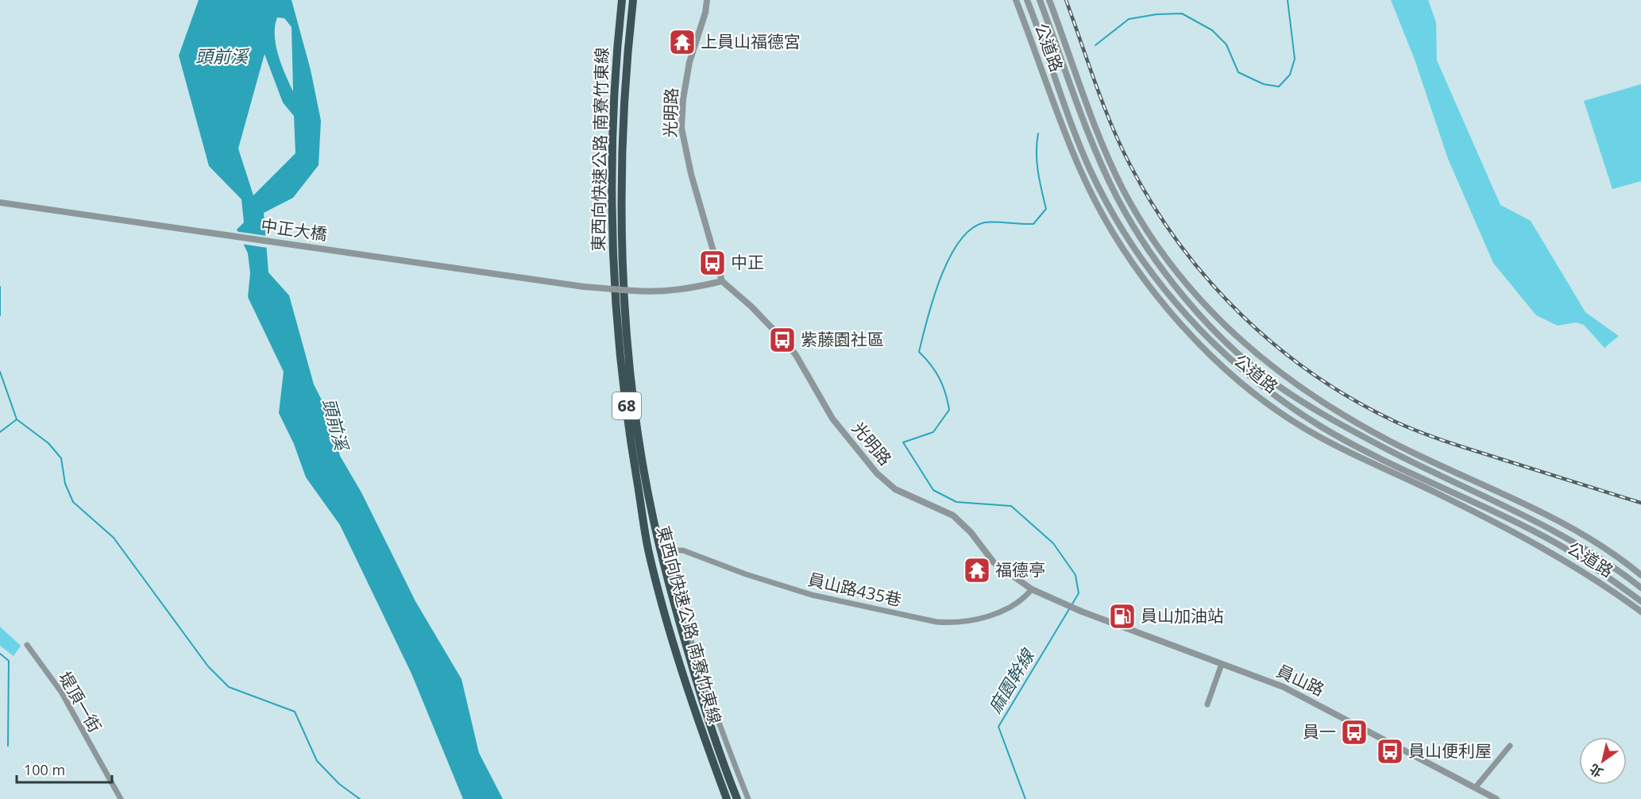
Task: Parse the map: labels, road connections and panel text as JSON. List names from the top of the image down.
{
  "streets": {
    "highway": ["東西向快速公路 南寮竹東線", "68"],
    "street": [
      "公道路",
      "光明路",
      "中正大橋",
      "員山路435巷",
      "員山路",
      "堤頂一街"
    ]
  },
  "crossings": [
    ["光明路", "中正大橋"],
    ["光明路", "員山路435巷"],
    ["光明路", "員山路"],
    ["員山路435巷", "員山路"]
  ],
  "water": ["頭前溪", "麻園幹線"],
  "places": {
    "temple": ["上員山福德宮", "福德亭"],
    "bus stop": [
      "中正",
      "紫藤園社區",
      "員一",
      "員山便利屋"
    ],
    "fuel station": ["員山加油站"]
  },
  "scale_bar": "100 m",
  "north": "bottom left"
}
